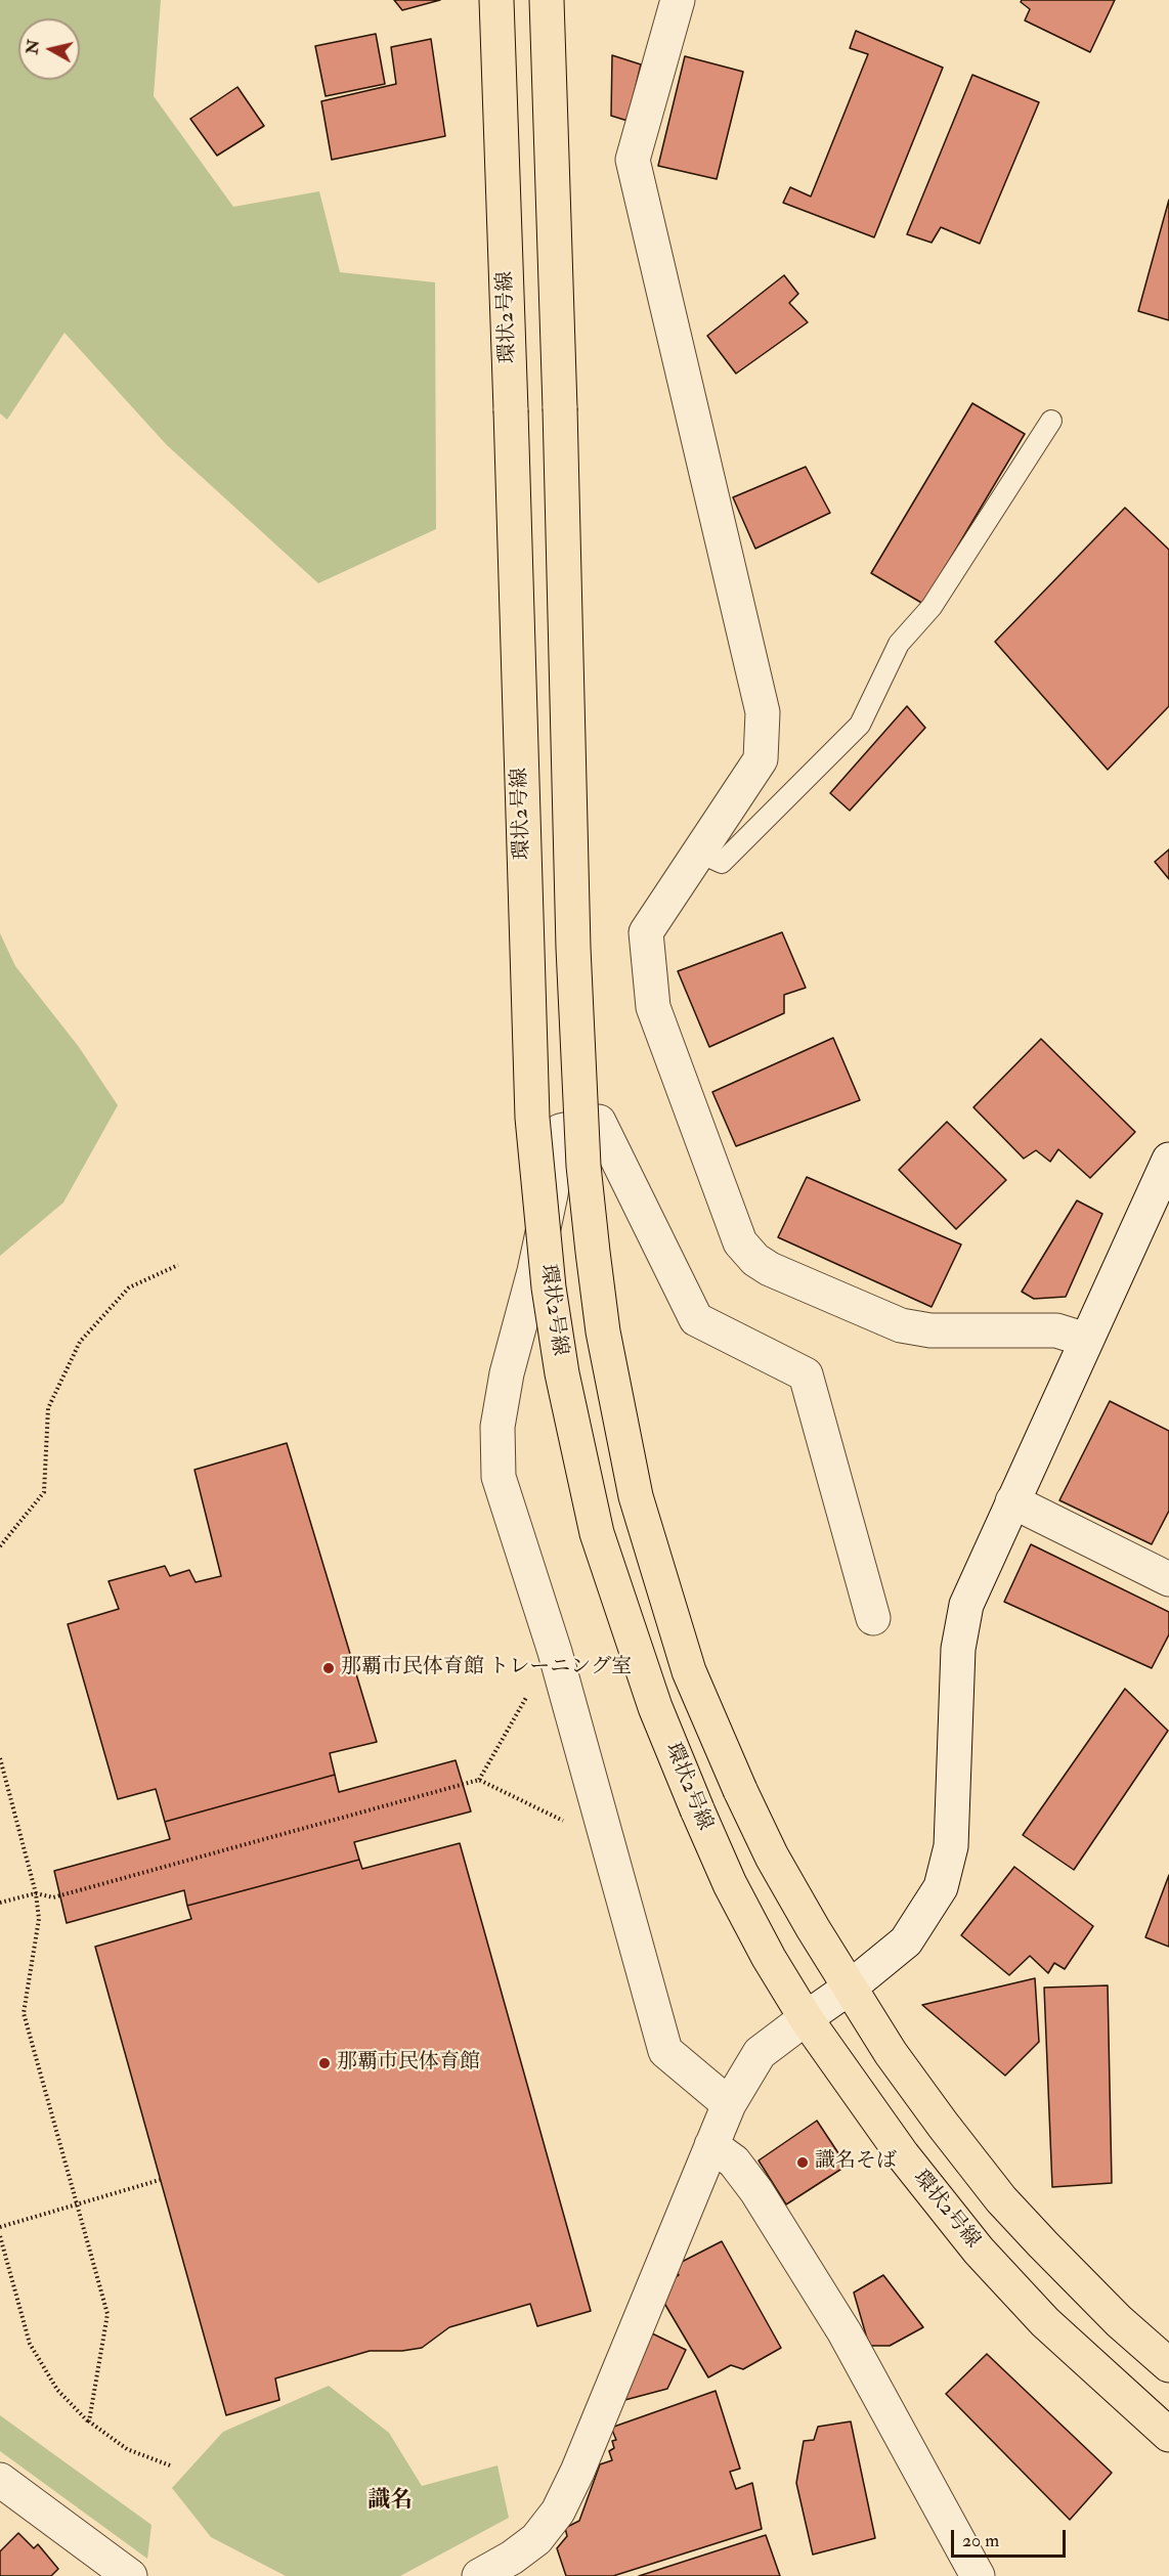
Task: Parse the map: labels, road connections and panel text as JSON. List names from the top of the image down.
{
  "streets": {
    "main road": ["環状2号線"]
  },
  "districts": ["識名"],
  "places": ["那覇市民体育館 トレーニング室", "那覇市民体育館", "識名そば"],
  "scale_bar": "20 m",
  "north": "left"
}
